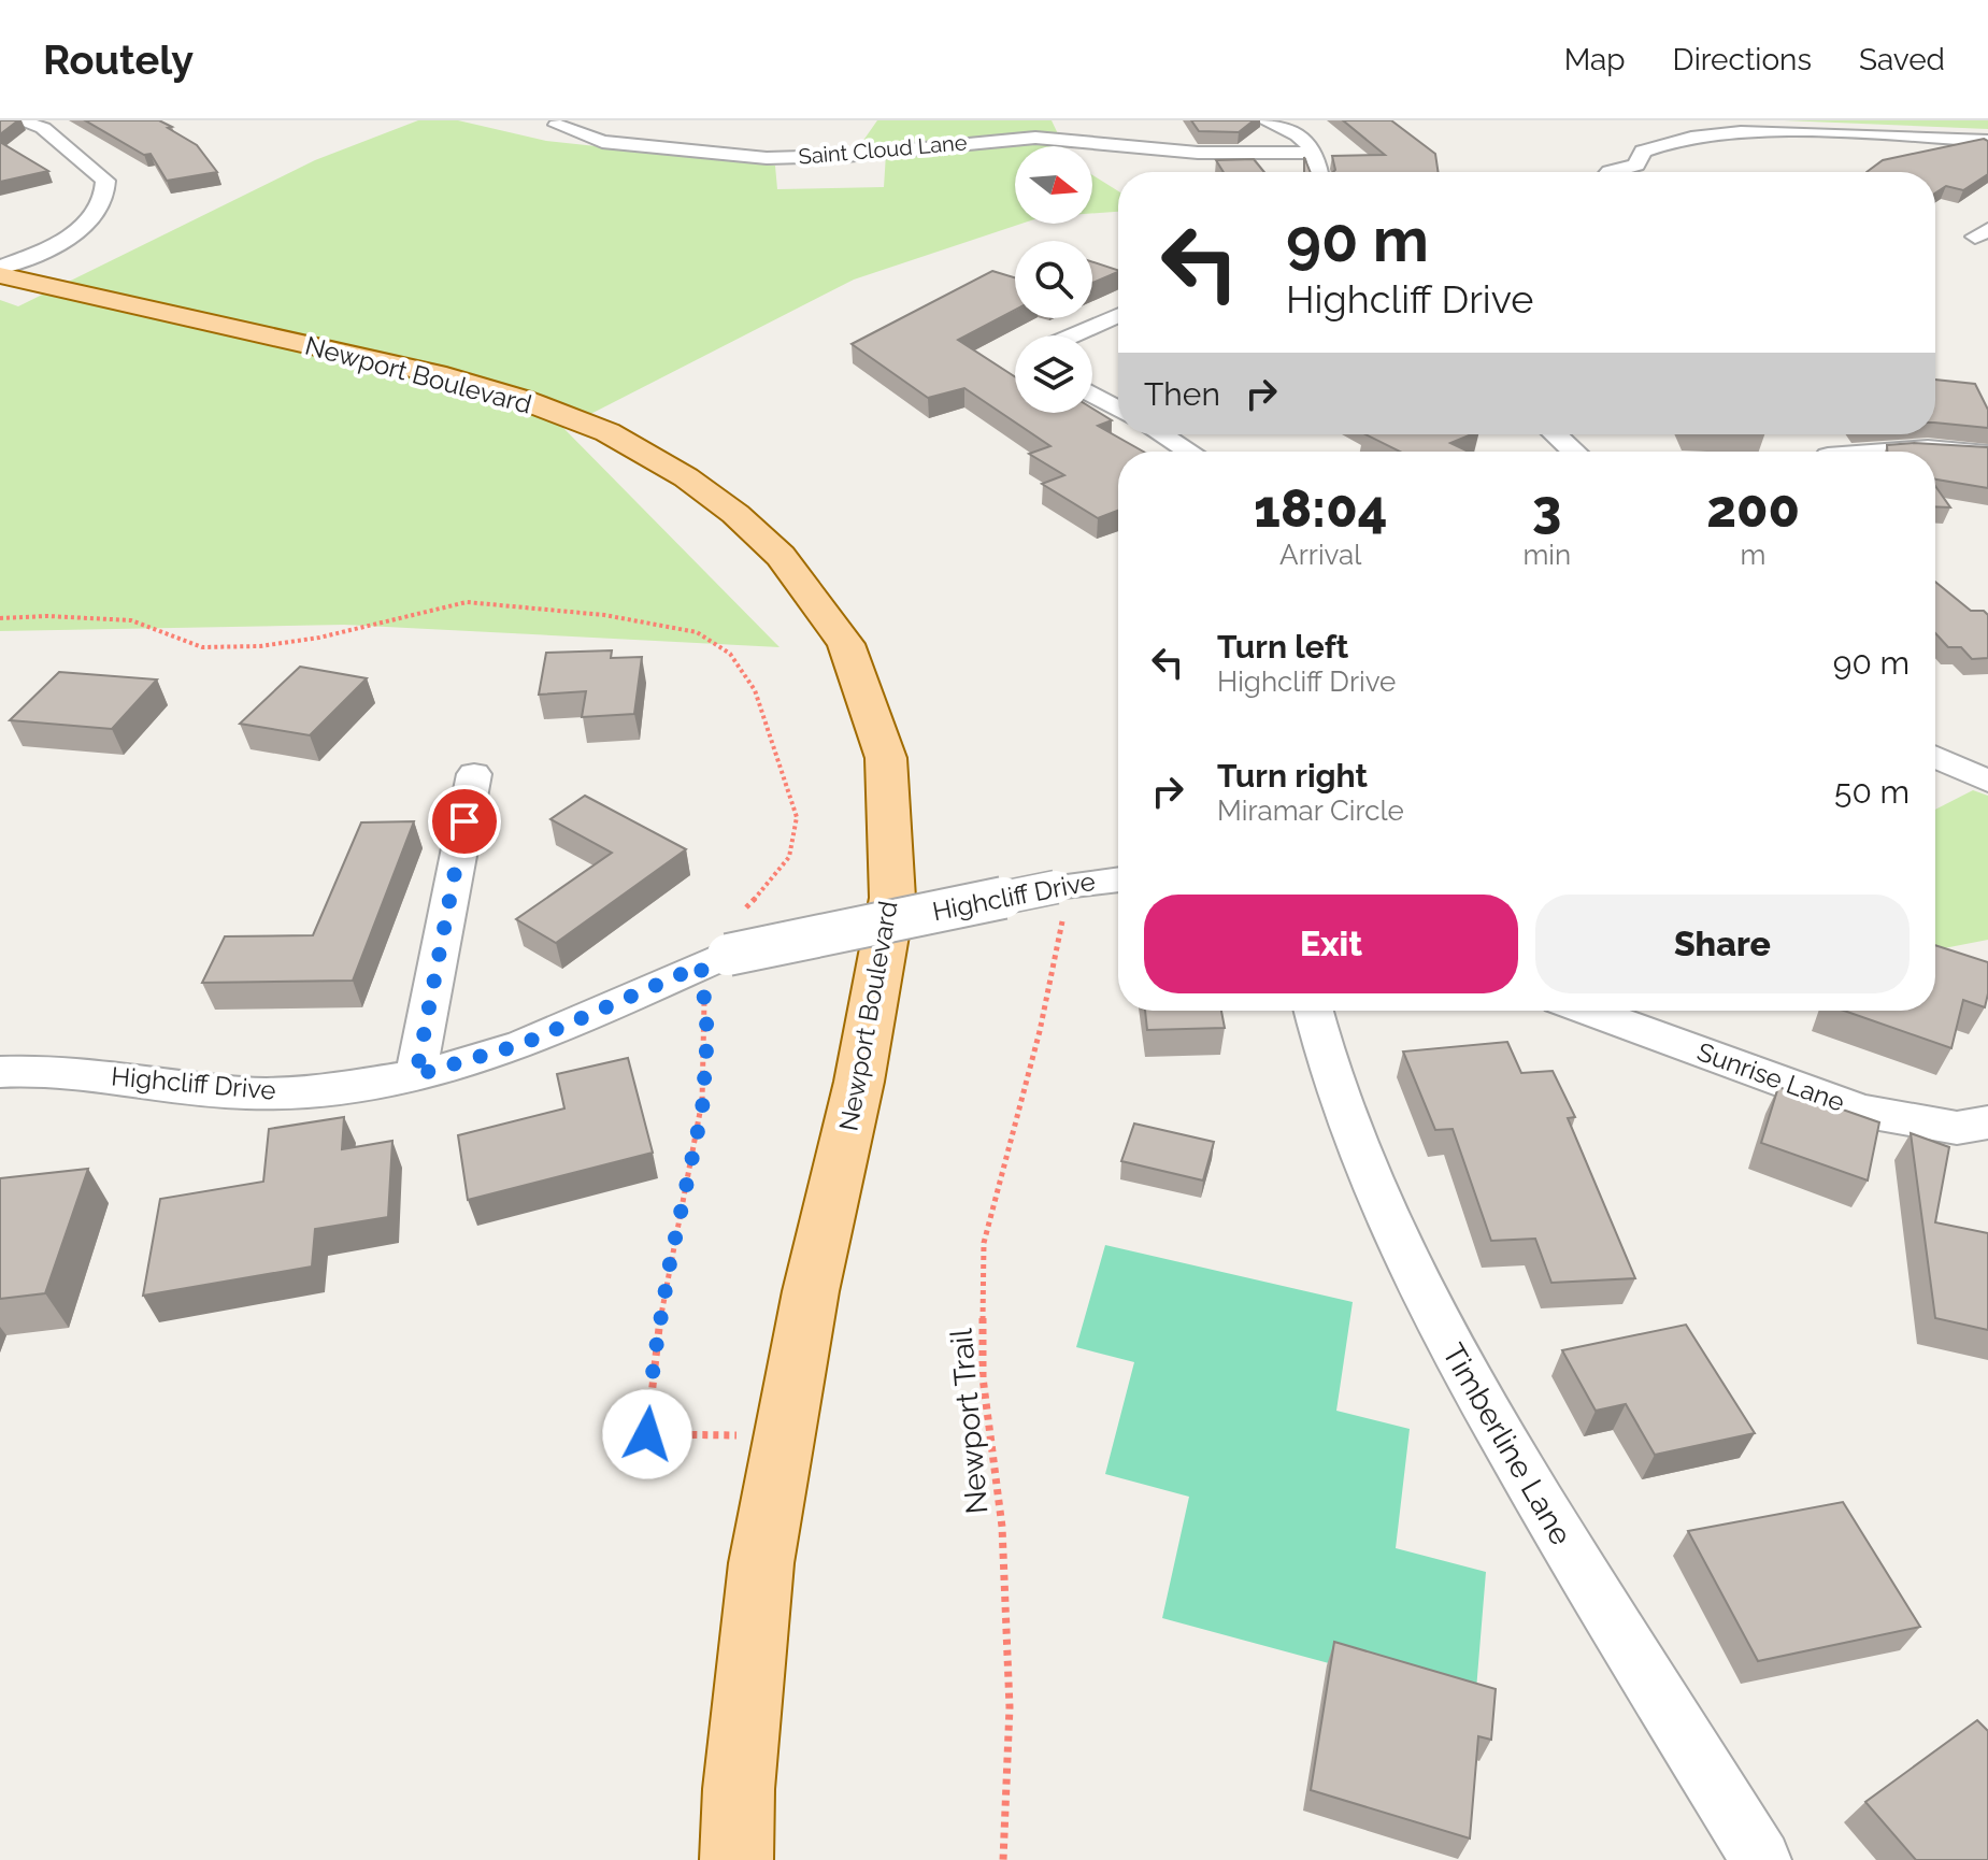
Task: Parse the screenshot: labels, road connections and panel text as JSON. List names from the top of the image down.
{
  "streets": {
    "main road": ["Newport Boulevard"],
    "street": [
      "Saint Cloud Lane",
      "Highcliff Drive",
      "Sunrise Lane",
      "Timberline Lane"
    ],
    "path": ["Newport Trail"]
  },
  "crossings": [
    ["Highcliff Drive", "Newport Trail"]
  ],
  "north": "right",
  "page": {
    "header": "Routely",
    "nav": ["Map", "Directions", "Saved"],
    "turn": ["90 m", "Highcliff Drive"],
    "then": "Then",
    "eta": [
      "18:04",
      "Arrival",
      "3",
      "min",
      "200",
      "m"
    ],
    "list": [
      {
        "name": "Turn left",
        "note": "Highcliff Drive",
        "value": "90 m"
      },
      {
        "name": "Turn right",
        "note": "Miramar Circle",
        "value": "50 m"
      }
    ],
    "buttons": ["Exit", "Share"]
  }
}
